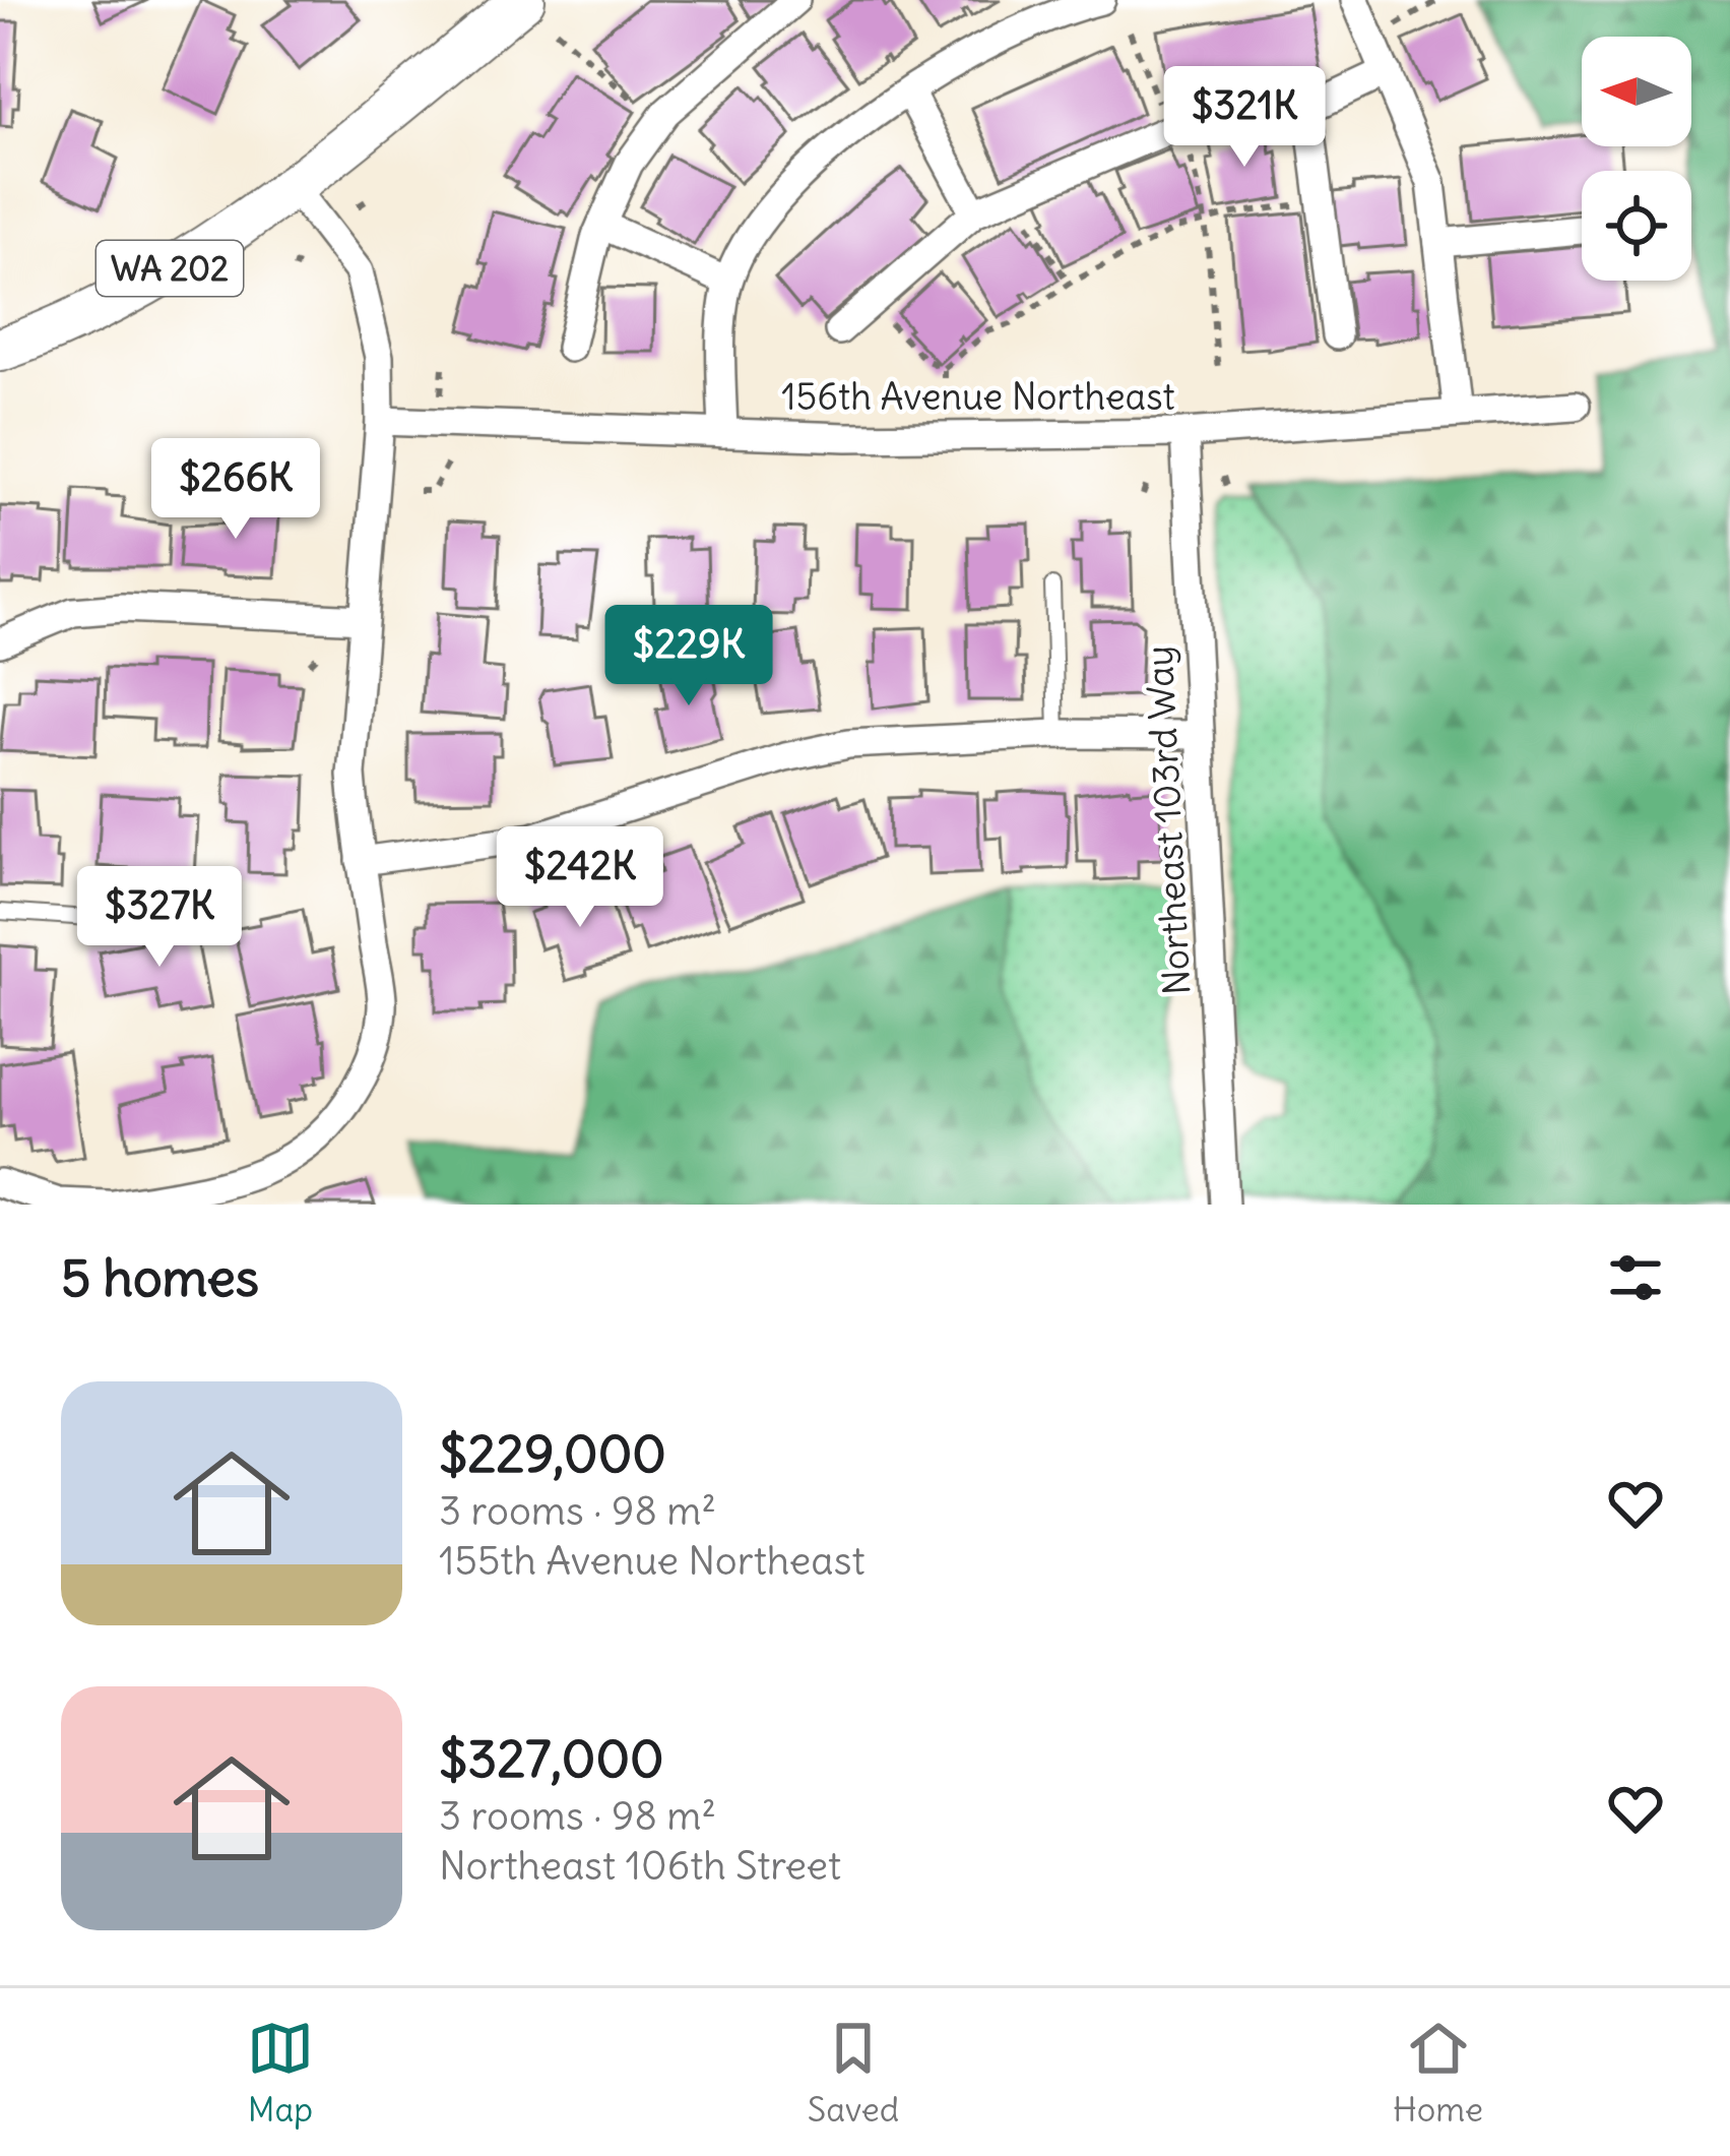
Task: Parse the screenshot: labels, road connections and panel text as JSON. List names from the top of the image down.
{
  "streets": {
    "main road": ["WA 202"],
    "street": ["156th Avenue Northeast", "Northeast 103rd Way"]
  },
  "crossings": [
    ["156th Avenue Northeast", "Northeast 103rd Way"]
  ],
  "north": "left",
  "page": {
    "price": [
      "$321K",
      "$266K",
      "$229K",
      "$242K",
      "$327K"
    ],
    "heading": "5 homes",
    "list": [
      {
        "name": "$229,000",
        "note": "3 rooms · 98 m² · 155th Avenue Northeast"
      },
      {
        "name": "$327,000",
        "note": "3 rooms · 98 m² · Northeast 106th Street"
      }
    ],
    "tabs": ["Map", "Saved", "Home"]
  }
}
